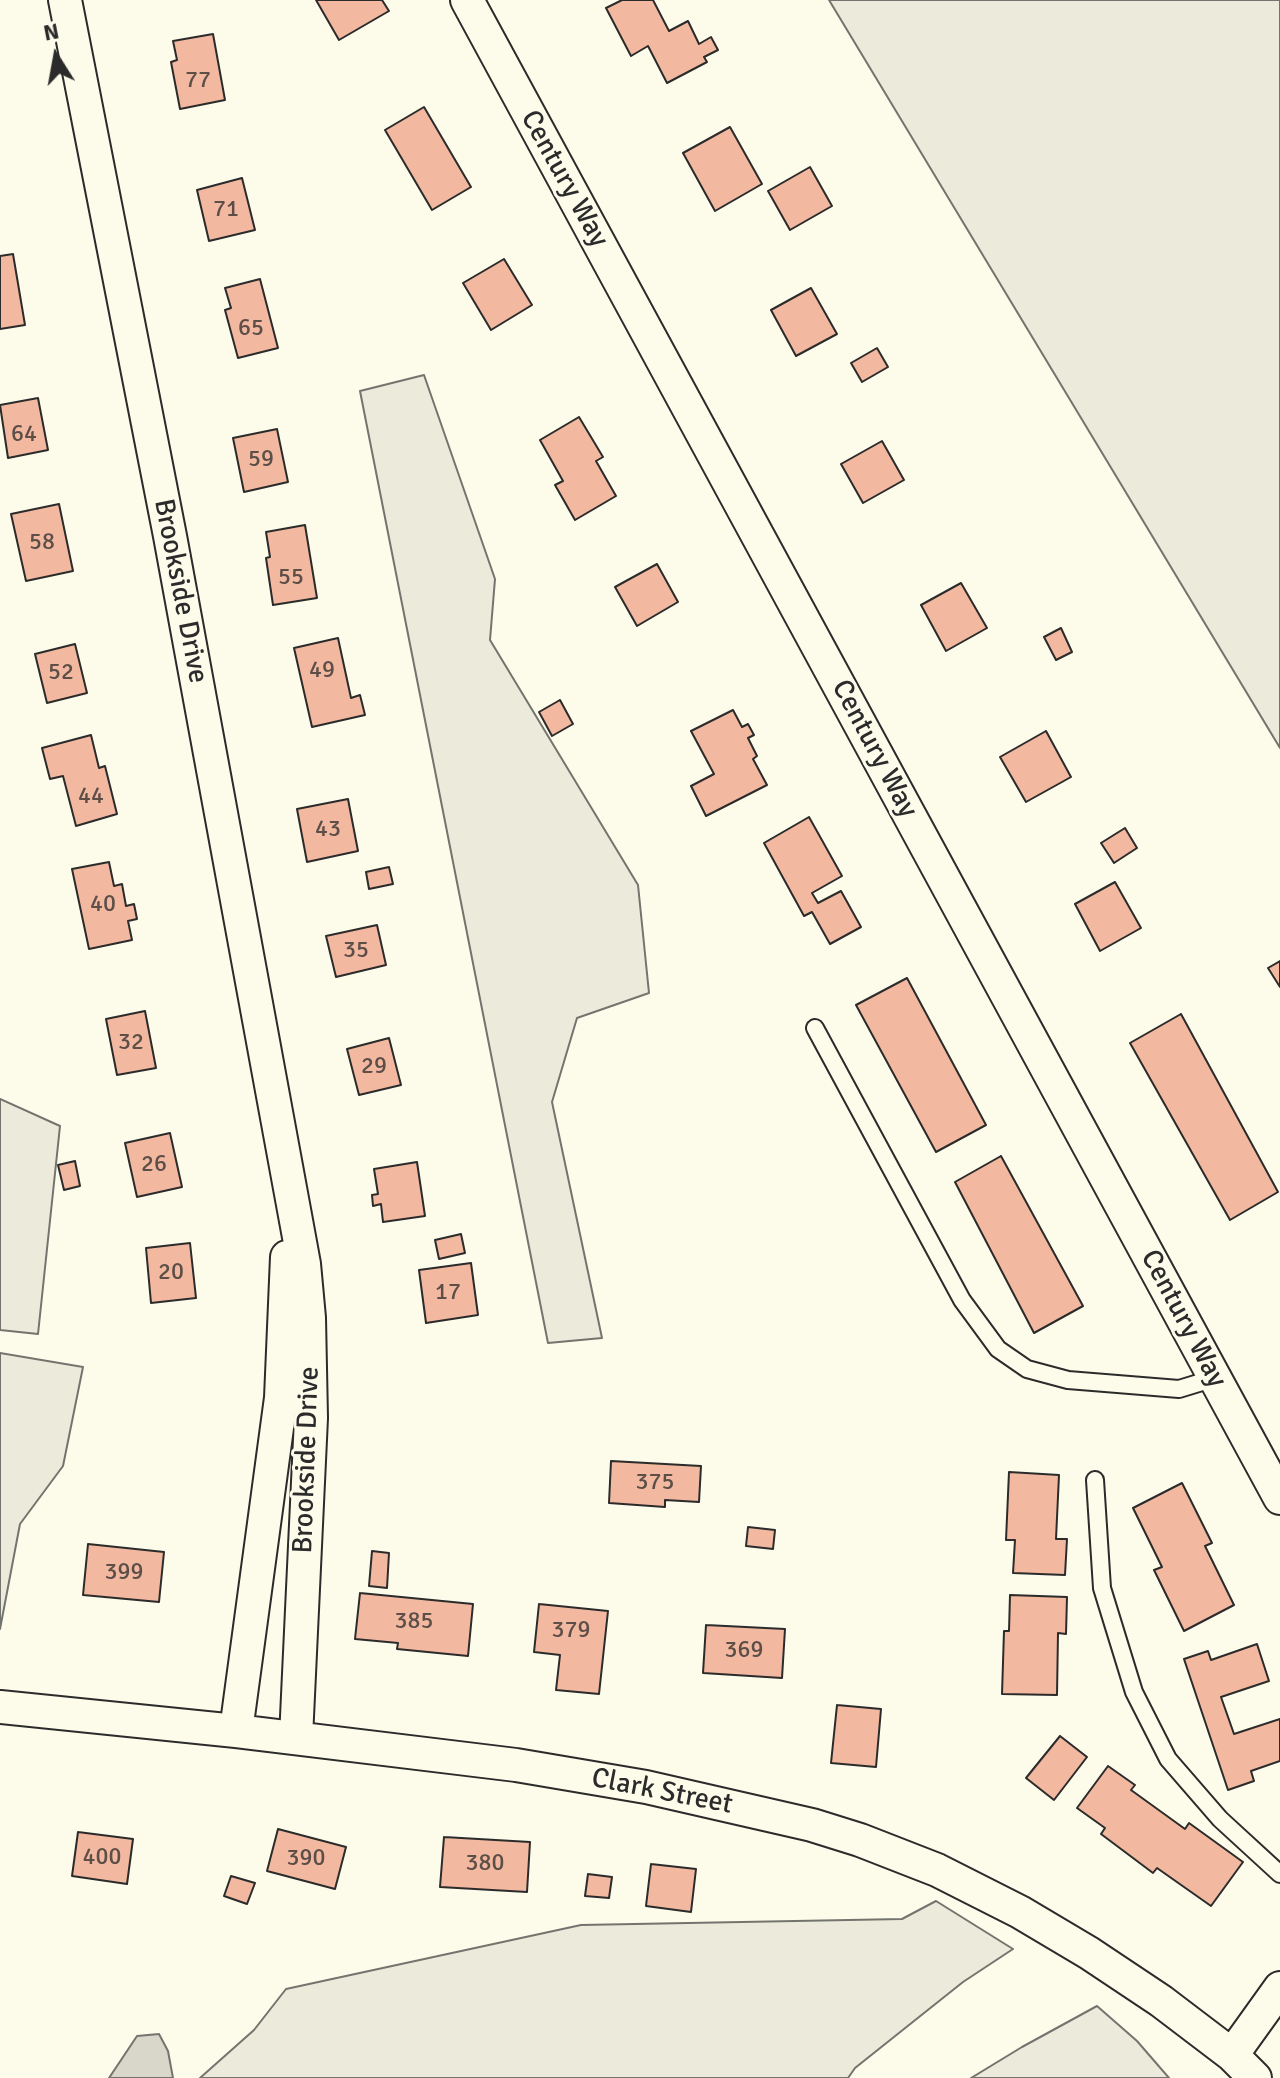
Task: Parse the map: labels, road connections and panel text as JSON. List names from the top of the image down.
{
  "streets": {
    "street": ["Century Way", "Brookside Drive", "Clark Street"]
  },
  "crossings": [
    ["Brookside Drive", "Clark Street"]
  ],
  "house_numbers": [
    "77",
    "71",
    "65",
    "64",
    "59",
    "58",
    "55",
    "49",
    "52",
    "44",
    "43",
    "40",
    "35",
    "32",
    "29",
    "26",
    "20",
    "17",
    "375",
    "399",
    "385",
    "379",
    "369",
    "400",
    "390",
    "380"
  ],
  "north": "top"
}
